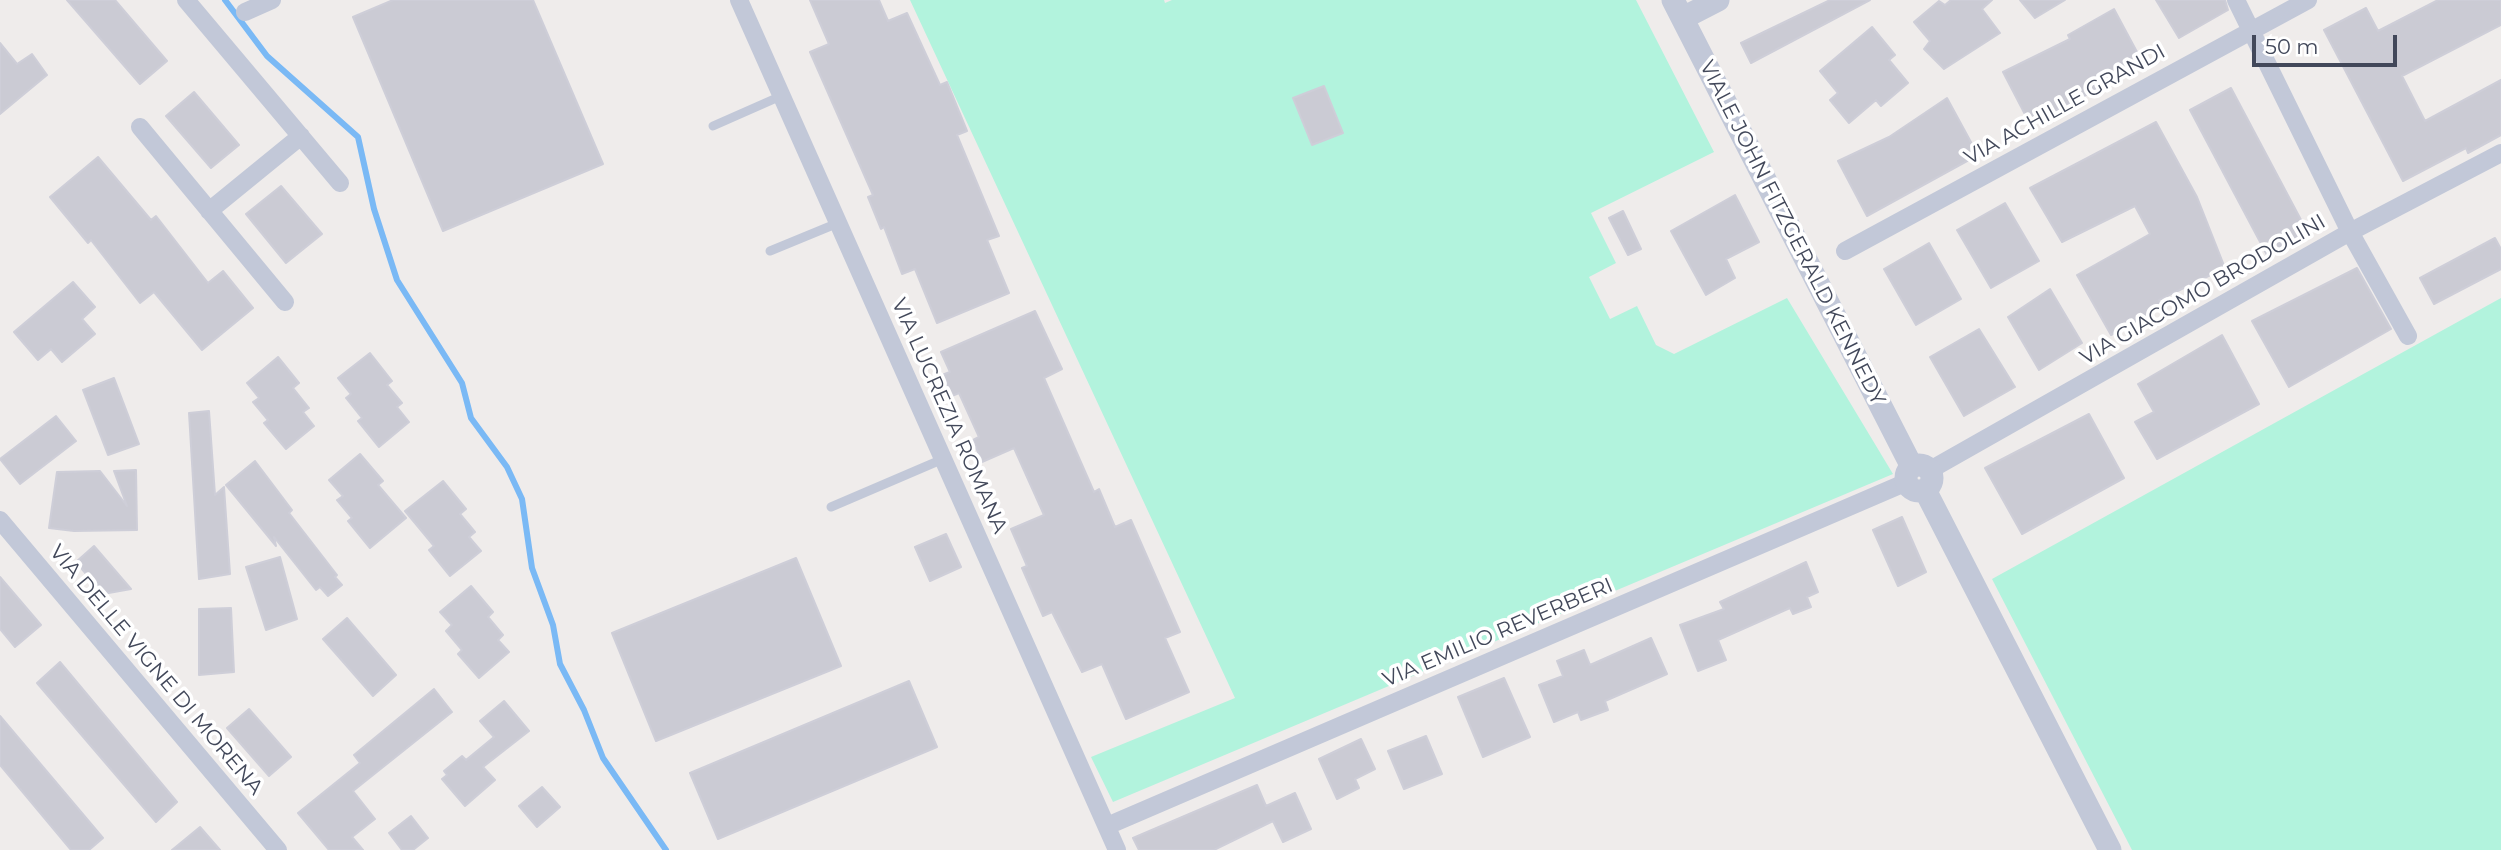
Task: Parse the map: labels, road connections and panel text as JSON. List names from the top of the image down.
{
  "streets": {
    "street": [
      "VIA ACHILLE GRANDI",
      "VIALE JOHN FITZGERALD KENNEDY",
      "VIA GIACOMO BRODOLINI",
      "VIA LUCREZIA ROMANA",
      "VIA EMILIO REVERBERI",
      "VIA DELLE VIGNE DI MORENA"
    ]
  },
  "crossings": [
    ["VIALE JOHN FITZGERALD KENNEDY", "VIA GIACOMO BRODOLINI"],
    ["VIALE JOHN FITZGERALD KENNEDY", "VIA EMILIO REVERBERI"],
    ["VIA GIACOMO BRODOLINI", "VIA EMILIO REVERBERI"],
    ["VIA LUCREZIA ROMANA", "VIA EMILIO REVERBERI"]
  ],
  "scale_bar": "50 m"
}
